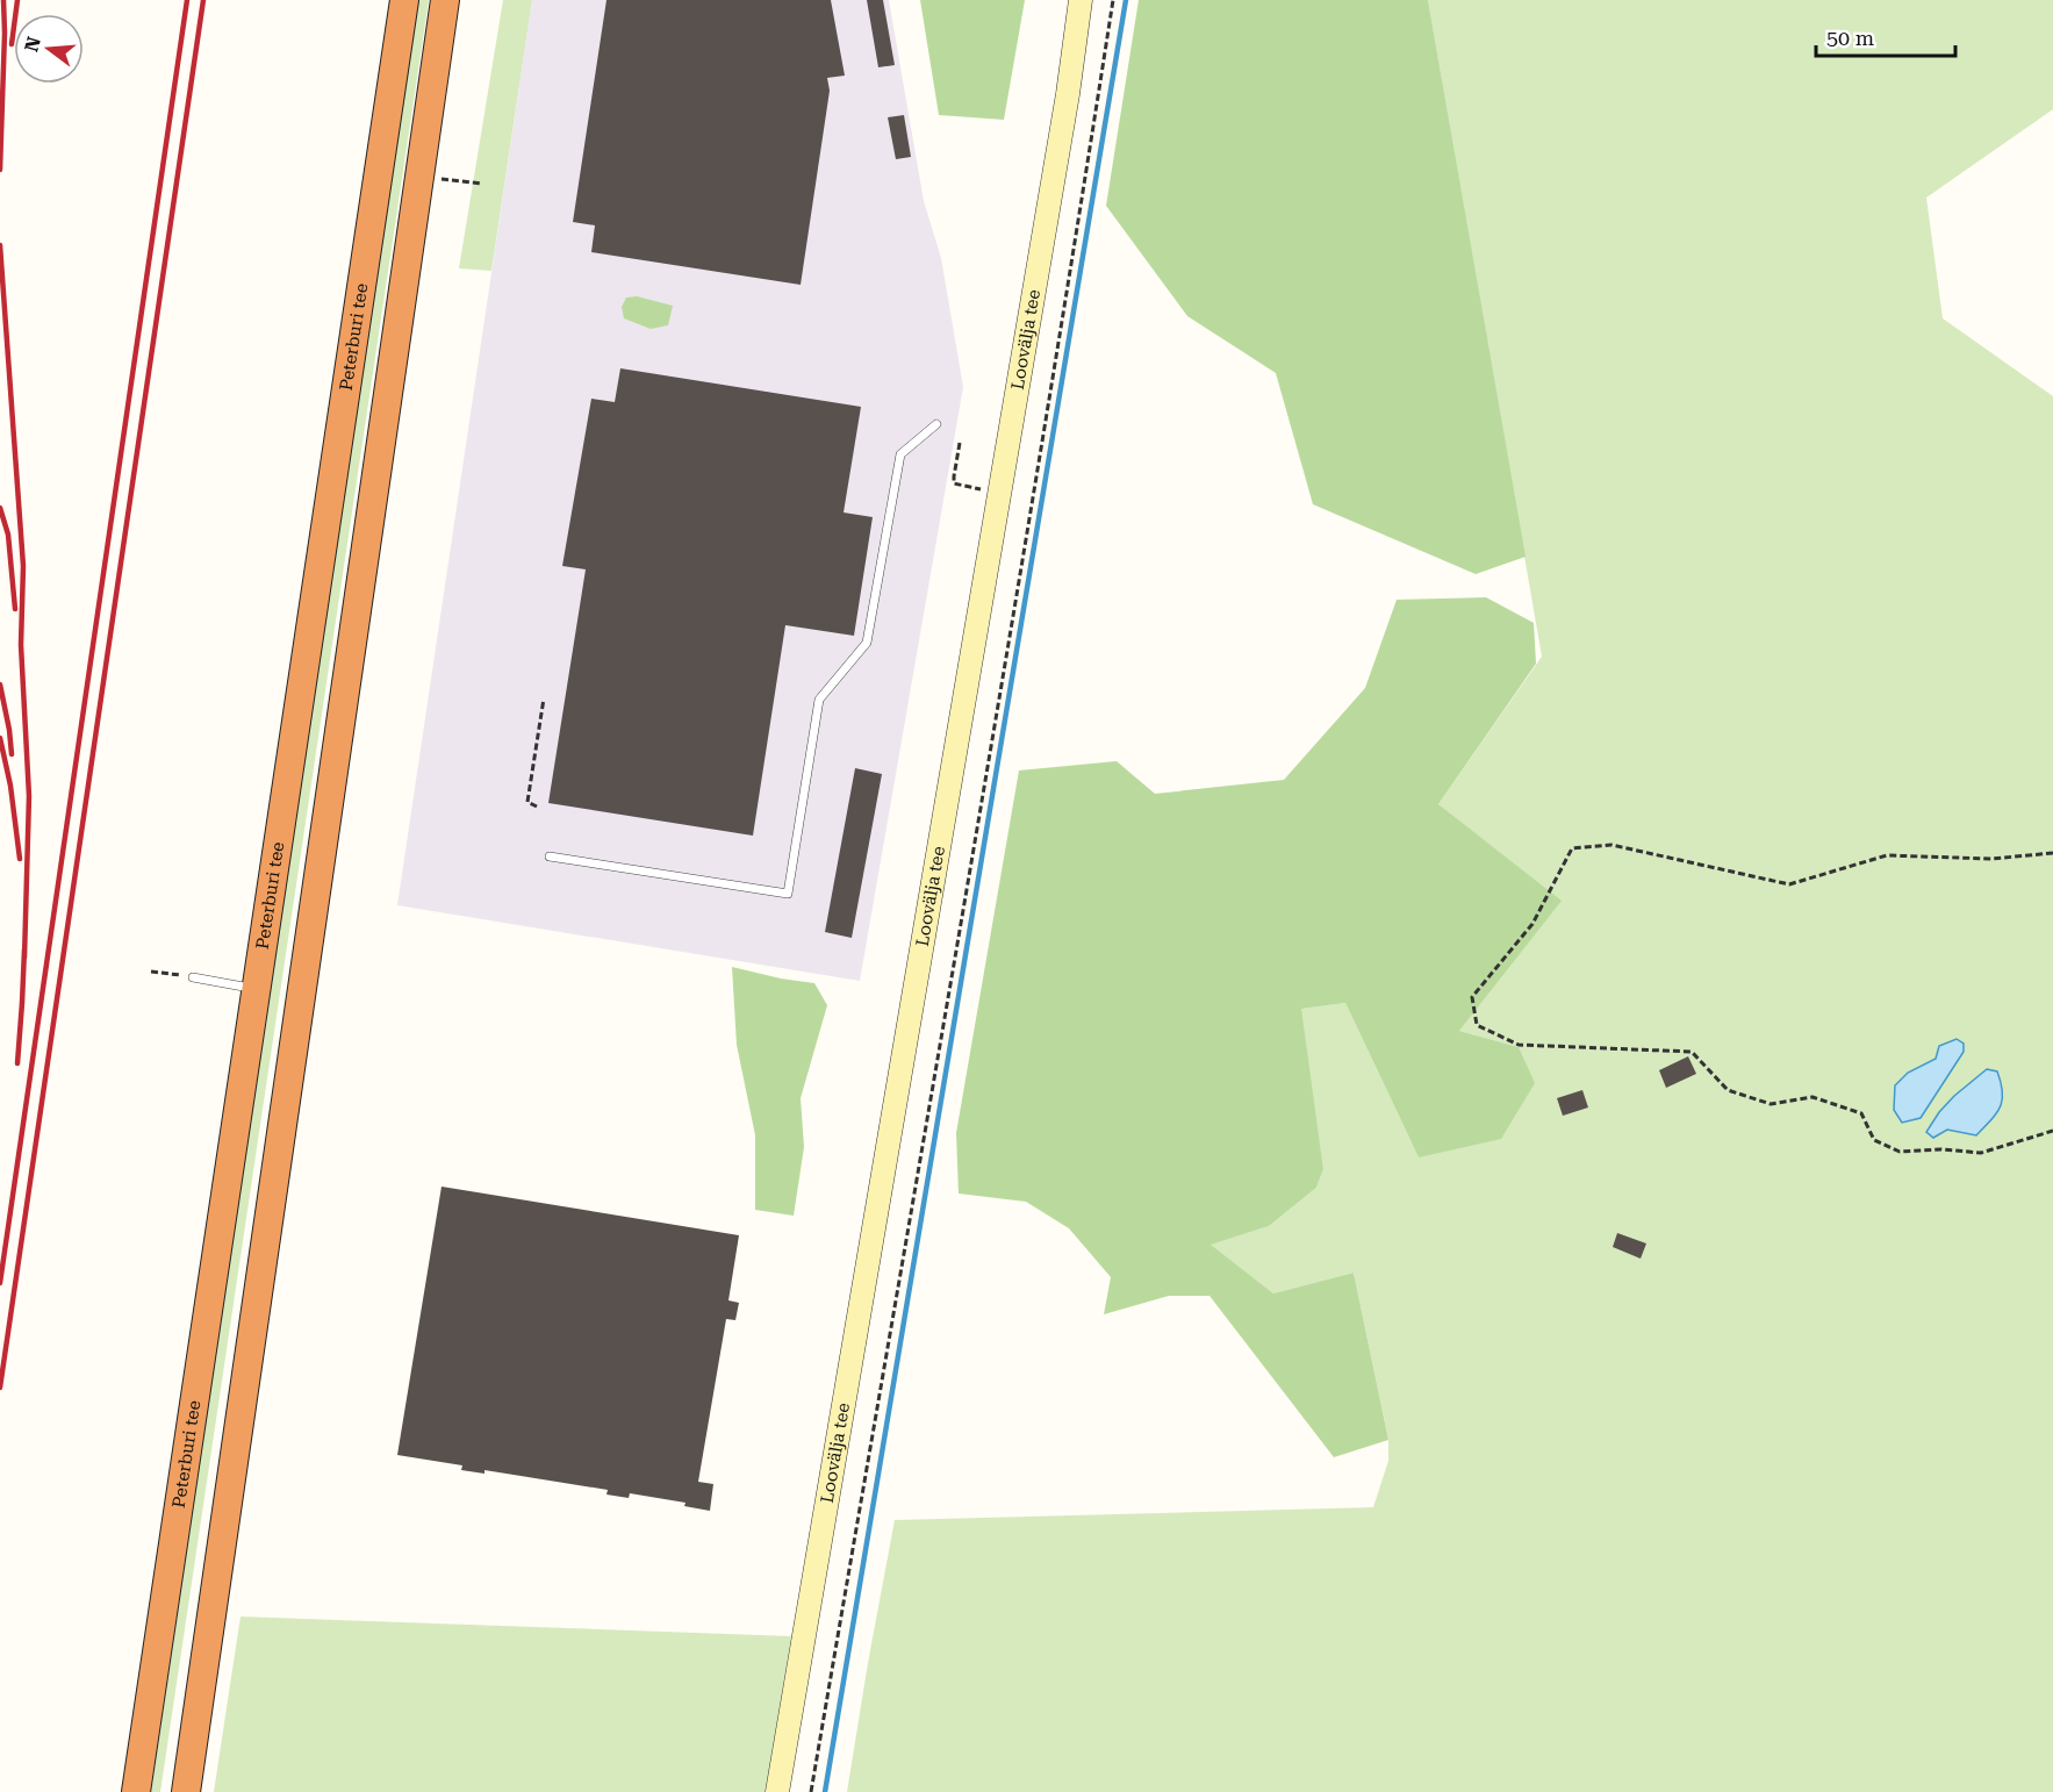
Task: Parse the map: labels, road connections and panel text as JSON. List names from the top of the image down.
{
  "streets": {
    "highway": ["Peterburi tee"],
    "street": ["Loovälja tee"]
  },
  "scale_bar": "50 m",
  "north": "left"
}
